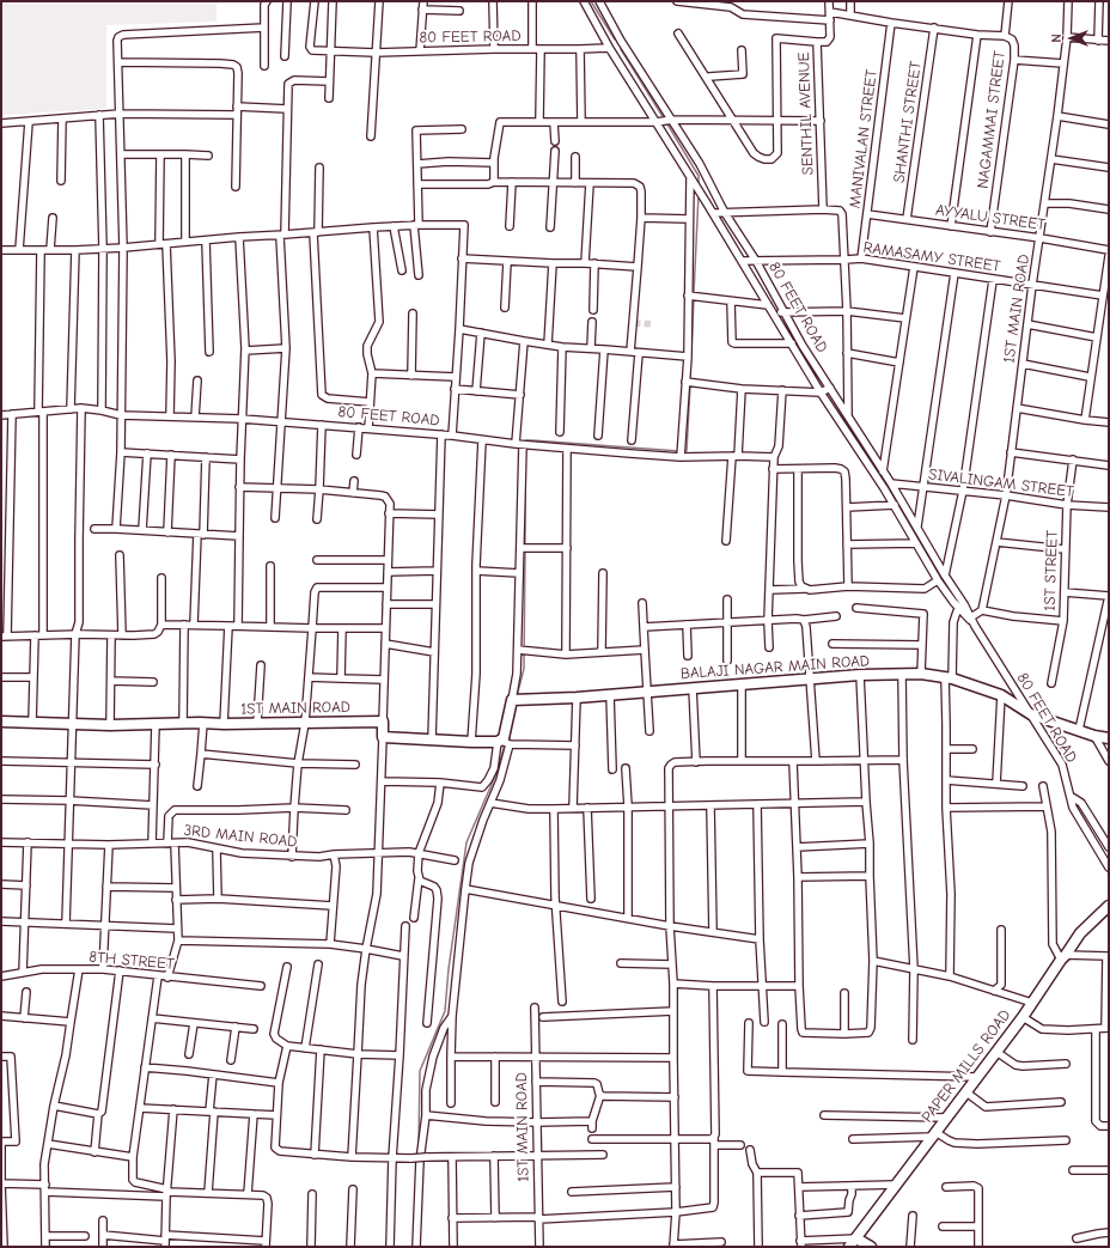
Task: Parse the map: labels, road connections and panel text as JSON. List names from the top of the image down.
{
  "streets": {
    "main road": ["1ST MAIN ROAD", "BALAJI NAGAR MAIN ROAD", "PAPER MILLS ROAD"],
    "street": [
      "80 FEET ROAD",
      "SENTHIL AVENUE",
      "NAGAMMAI STREET",
      "SHANTHI STREET",
      "MANIVALAN STREET",
      "AYYALU STREET",
      "RAMASAMY STREET",
      "SIVALINGAM STREET",
      "1ST STREET",
      "3RD MAIN ROAD",
      "8TH STREET"
    ]
  },
  "crossings": [
    ["80 FEET ROAD", "RAMASAMY STREET"],
    ["80 FEET ROAD", "SIVALINGAM STREET"],
    ["80 FEET ROAD", "BALAJI NAGAR MAIN ROAD"],
    ["NAGAMMAI STREET", "AYYALU STREET"],
    ["SHANTHI STREET", "AYYALU STREET"],
    ["MANIVALAN STREET", "AYYALU STREET"],
    ["MANIVALAN STREET", "RAMASAMY STREET"],
    ["AYYALU STREET", "1ST MAIN ROAD"],
    ["RAMASAMY STREET", "1ST MAIN ROAD"],
    ["1ST MAIN ROAD", "SIVALINGAM STREET"],
    ["SIVALINGAM STREET", "1ST STREET"]
  ],
  "north": "left"
}
